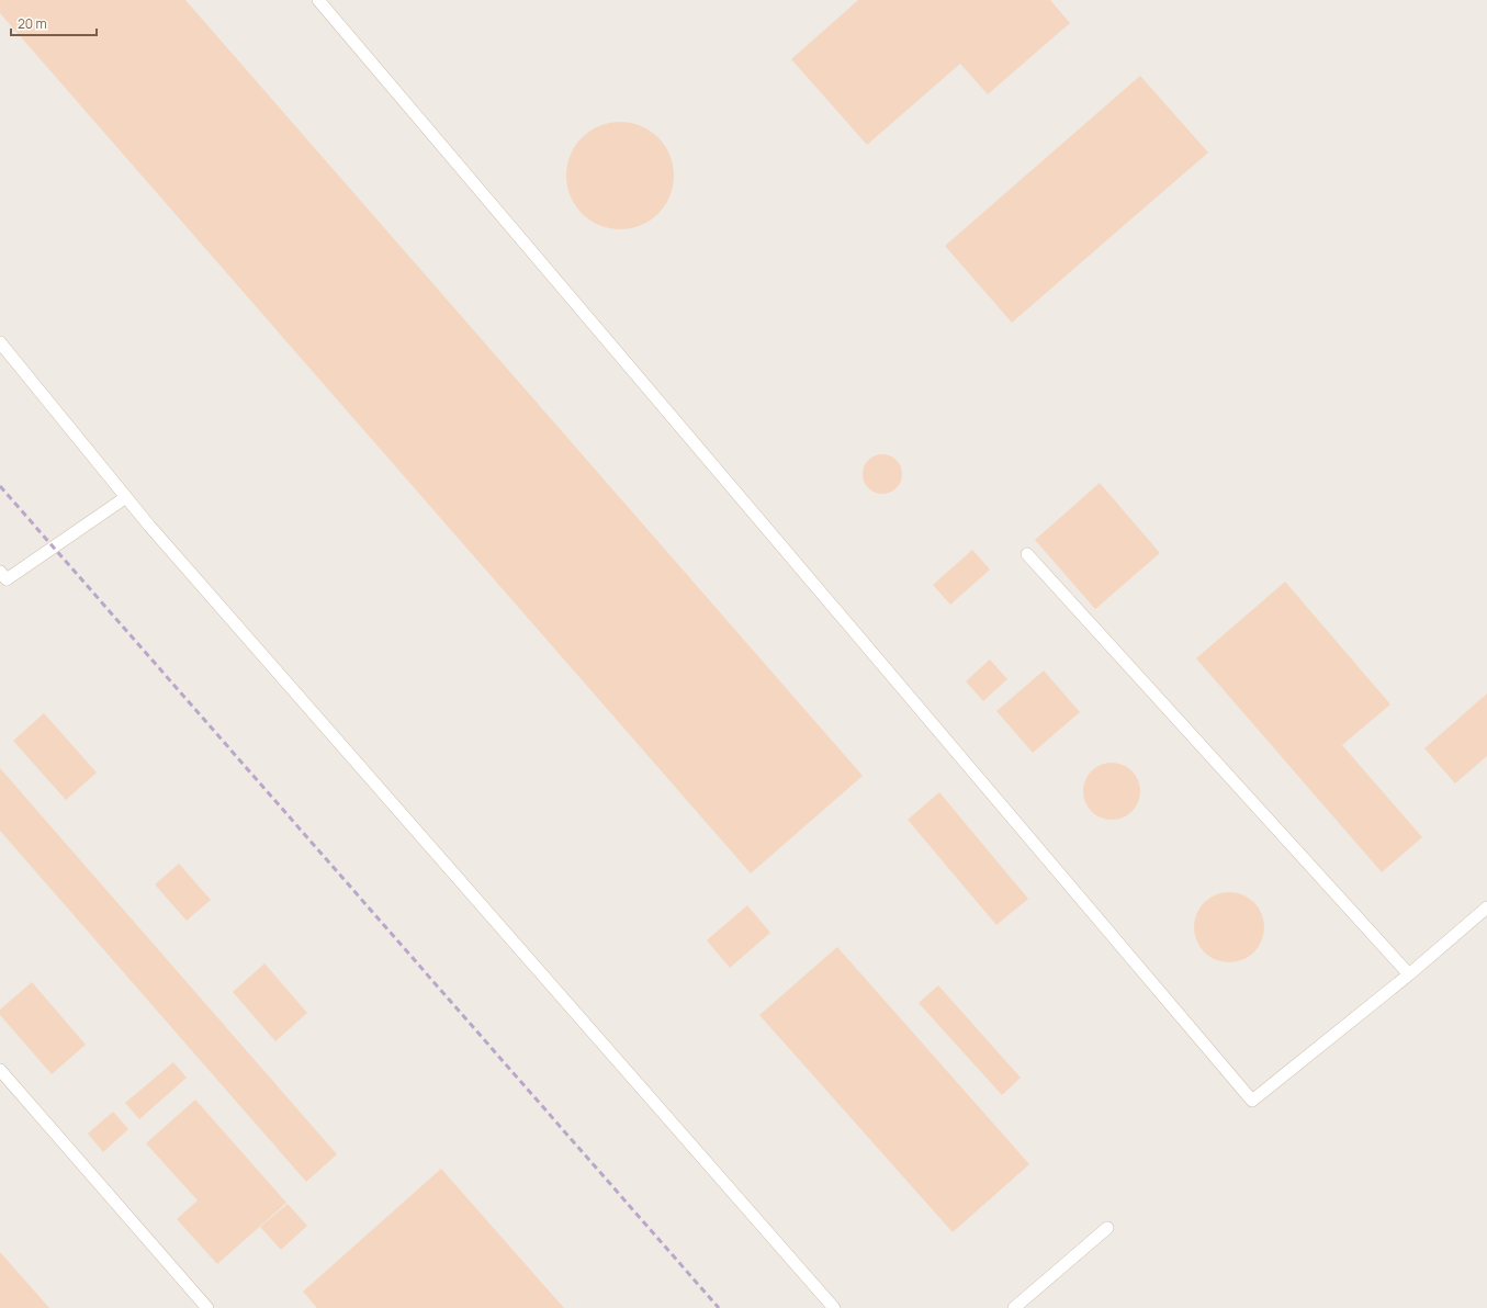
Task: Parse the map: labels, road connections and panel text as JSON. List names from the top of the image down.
{
  "scale_bar": "20 m"
}
